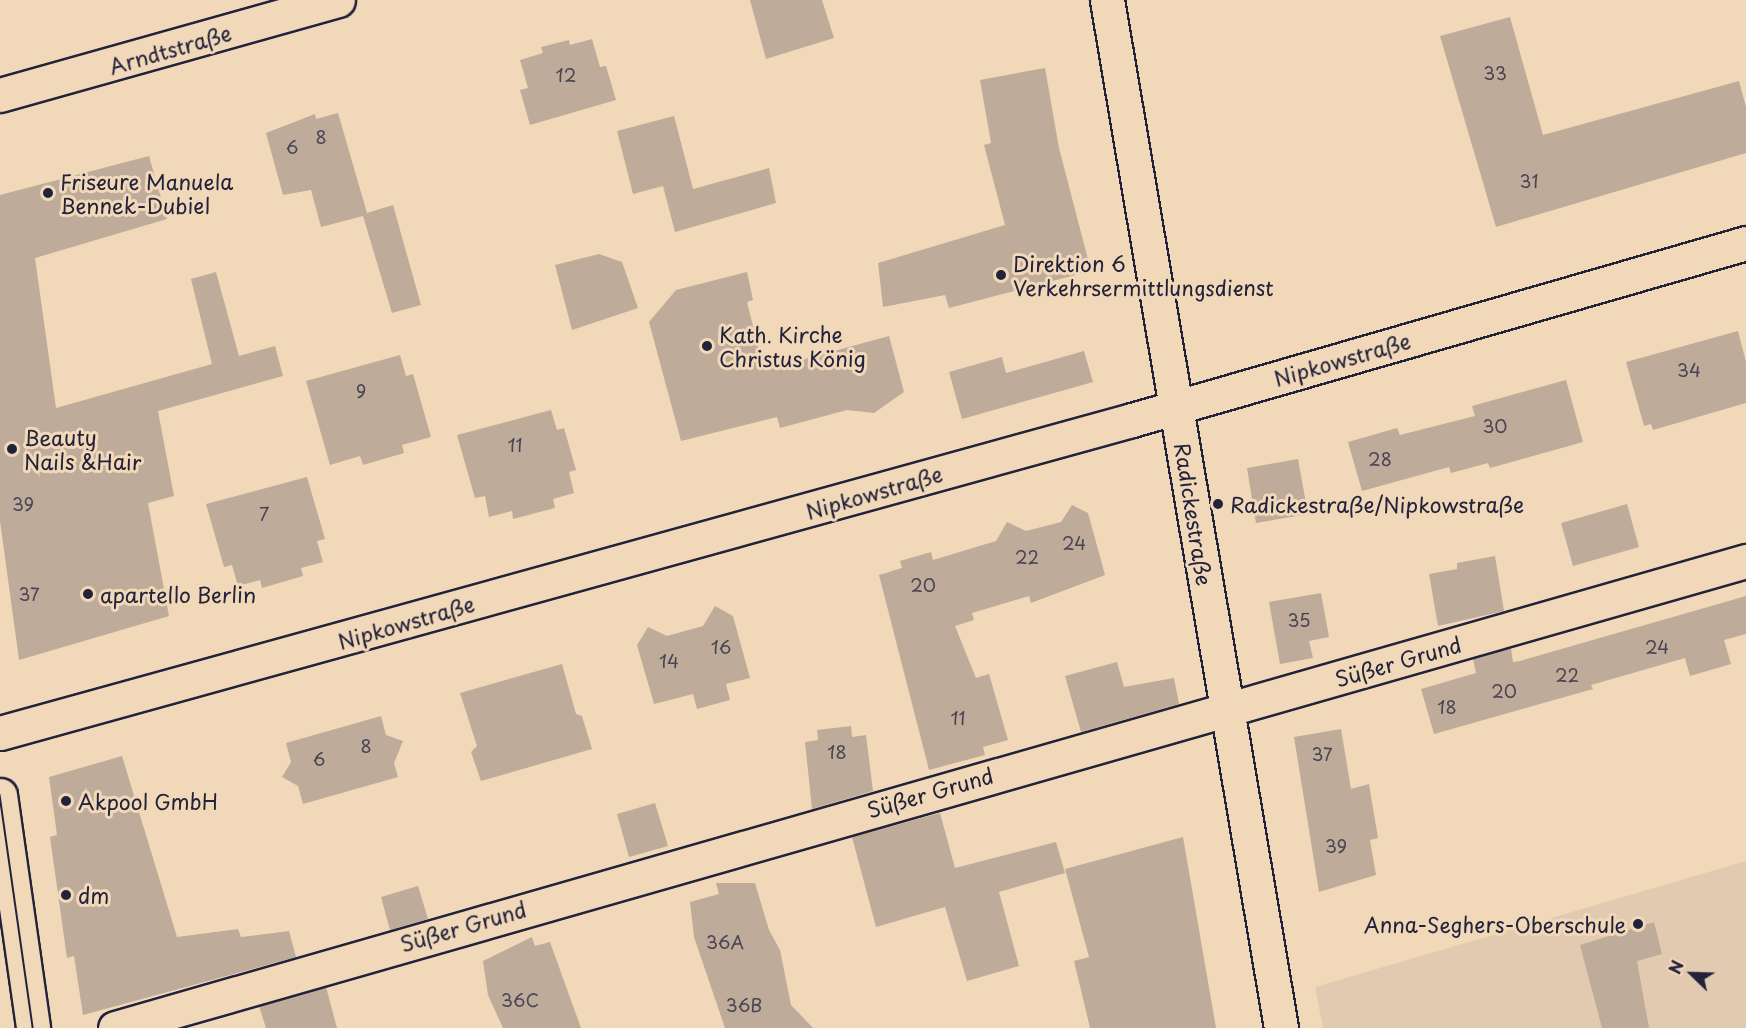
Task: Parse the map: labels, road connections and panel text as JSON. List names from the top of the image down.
{
  "streets": {
    "street": [
      "Arndtstraße",
      "Nipkowstraße",
      "Radickestraße",
      "Süßer Grund"
    ]
  },
  "crossings": [
    ["Nipkowstraße", "Radickestraße"],
    ["Radickestraße", "Süßer Grund"]
  ],
  "places": [
    "Friseure Manuela Bennek-Dubiel",
    "Direktion 6 Verkehrsermittlungsdienst",
    "Kath. Kirche Christus König",
    "Beauty Nails &Hair",
    "Radickestraße/Nipkowstraße",
    "apartello Berlin",
    "Akpool GmbH",
    "dm",
    "Anna-Seghers-Oberschule"
  ],
  "house_numbers": [
    "33",
    "12",
    "8",
    "6",
    "31",
    "34",
    "9",
    "30",
    "11",
    "28",
    "39",
    "7",
    "24",
    "22",
    "20",
    "37",
    "35",
    "16",
    "24",
    "14",
    "22",
    "20",
    "18",
    "11",
    "8",
    "18",
    "37",
    "6",
    "39",
    "36A",
    "36C",
    "36B"
  ],
  "north": "top left"
}
